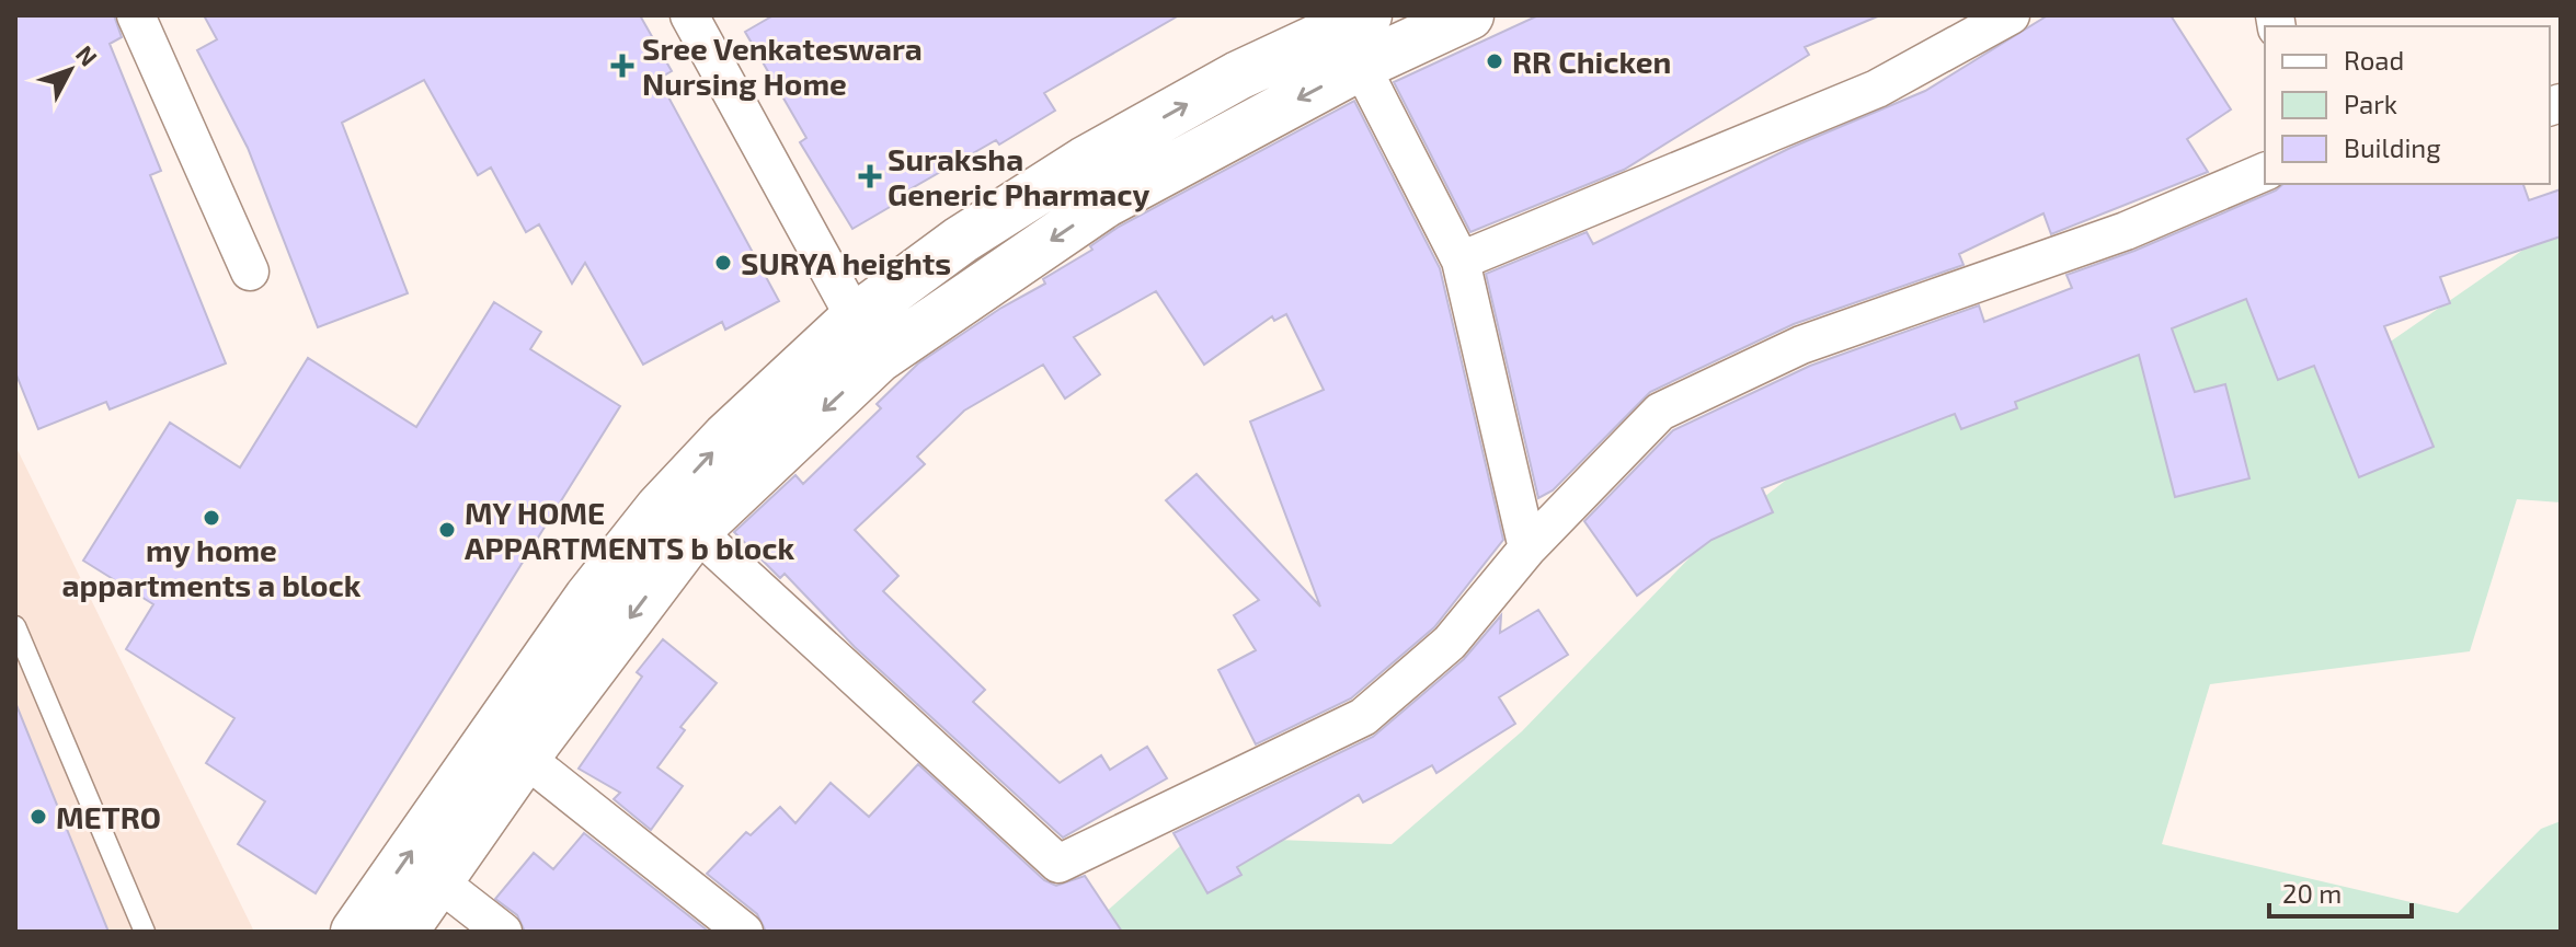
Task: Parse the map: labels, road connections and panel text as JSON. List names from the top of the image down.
{
  "places": {
    "other": [
      "RR Chicken",
      "SURYA heights",
      "my home appartments a block",
      "MY HOME APPARTMENTS b block",
      "METRO"
    ],
    "health": ["Sree Venkateswara Nursing Home", "Suraksha Generic Pharmacy"]
  },
  "legend": ["Road", "Park", "Building"],
  "scale_bar": "20 m",
  "north": "top right"
}
